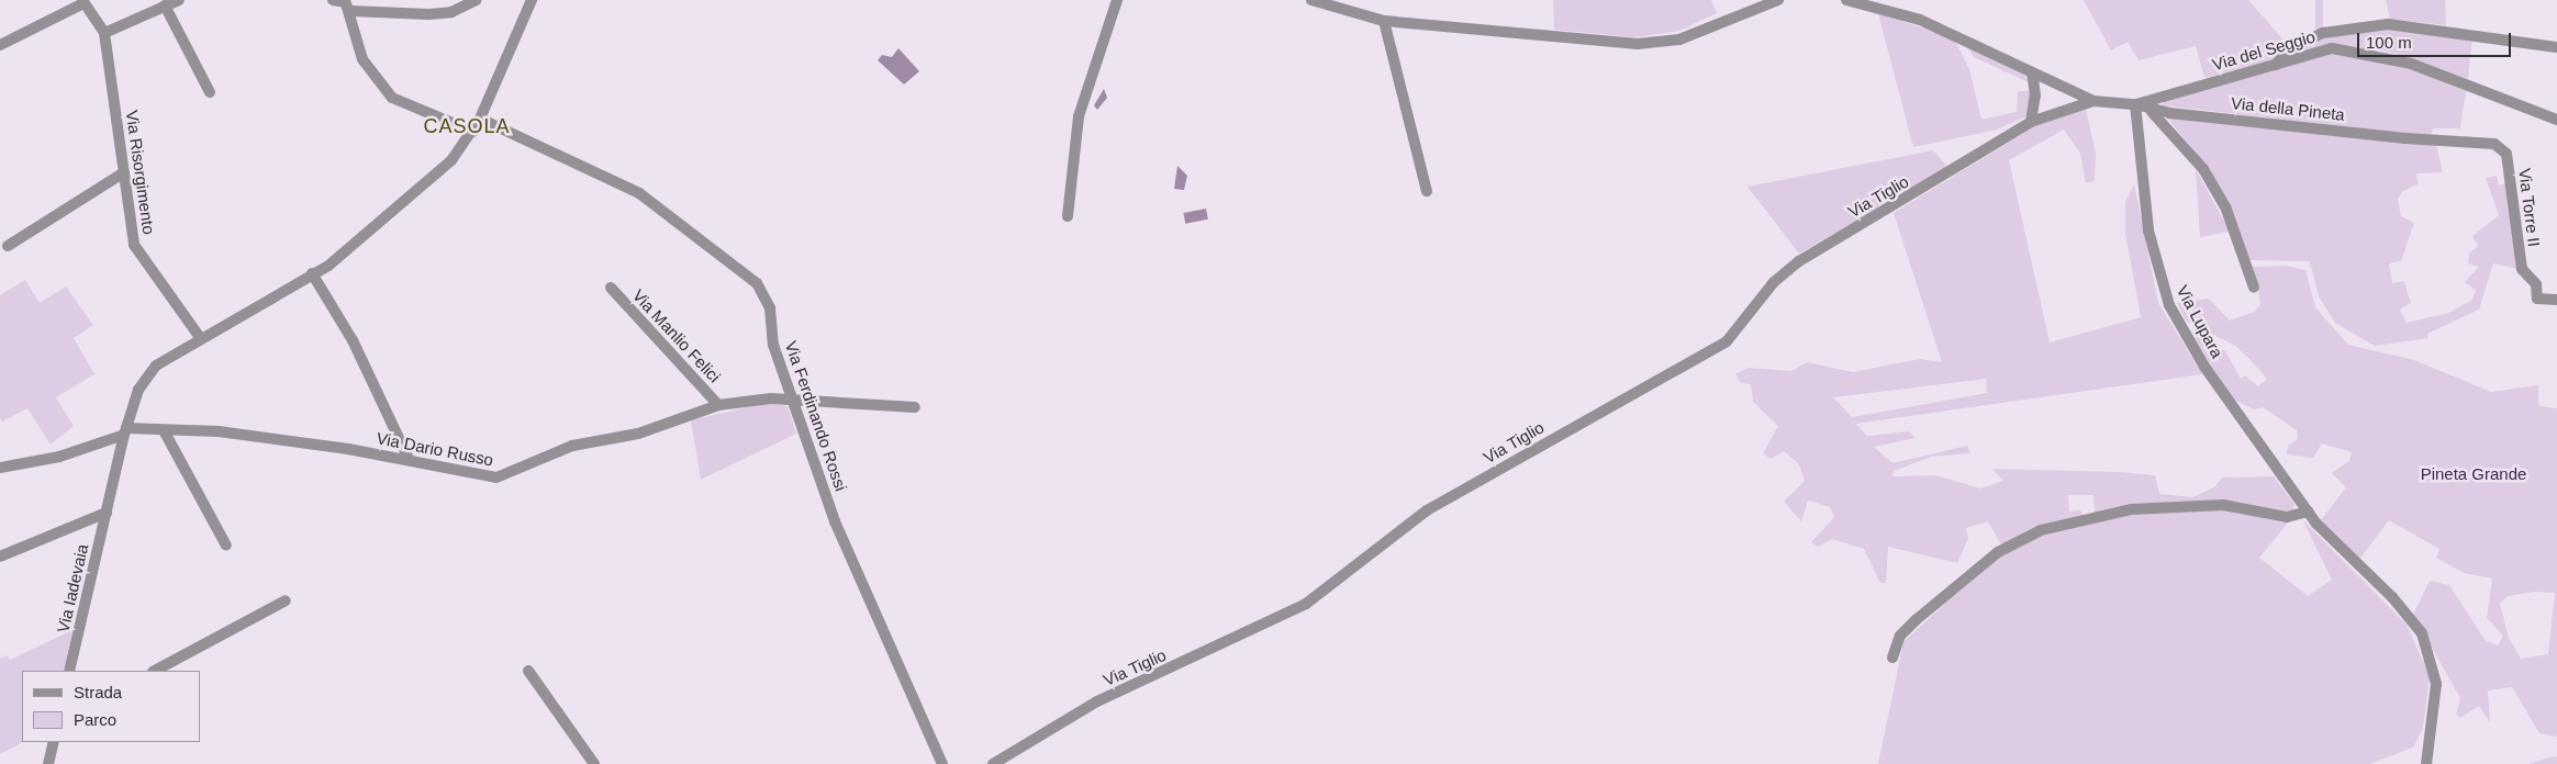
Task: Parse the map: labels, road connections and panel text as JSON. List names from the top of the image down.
{
  "streets": {
    "street": [
      "Via del Seggio",
      "Via della Pineta",
      "Via Risorgimento",
      "Via Tiglio",
      "Via Torre II",
      "Via Lupara",
      "Via Manlio Felici",
      "Via Ferdinando Rossi",
      "Via Dario Russo",
      "Via Iadevaia"
    ]
  },
  "crossings": [
    ["Via del Seggio", "Via della Pineta"],
    ["Via del Seggio", "Via Lupara"],
    ["Via della Pineta", "Via Torre II"],
    ["Via della Pineta", "Via Lupara"],
    ["Via Risorgimento", "Via Iadevaia"],
    ["Via Manlio Felici", "Via Dario Russo"],
    ["Via Ferdinando Rossi", "Via Dario Russo"],
    ["Via Ferdinando Rossi", "Via Iadevaia"],
    ["Via Dario Russo", "Via Iadevaia"]
  ],
  "districts": ["CASOLA"],
  "parks": ["Pineta Grande"],
  "legend": ["Strada", "Parco"],
  "scale_bar": "100 m"
}
